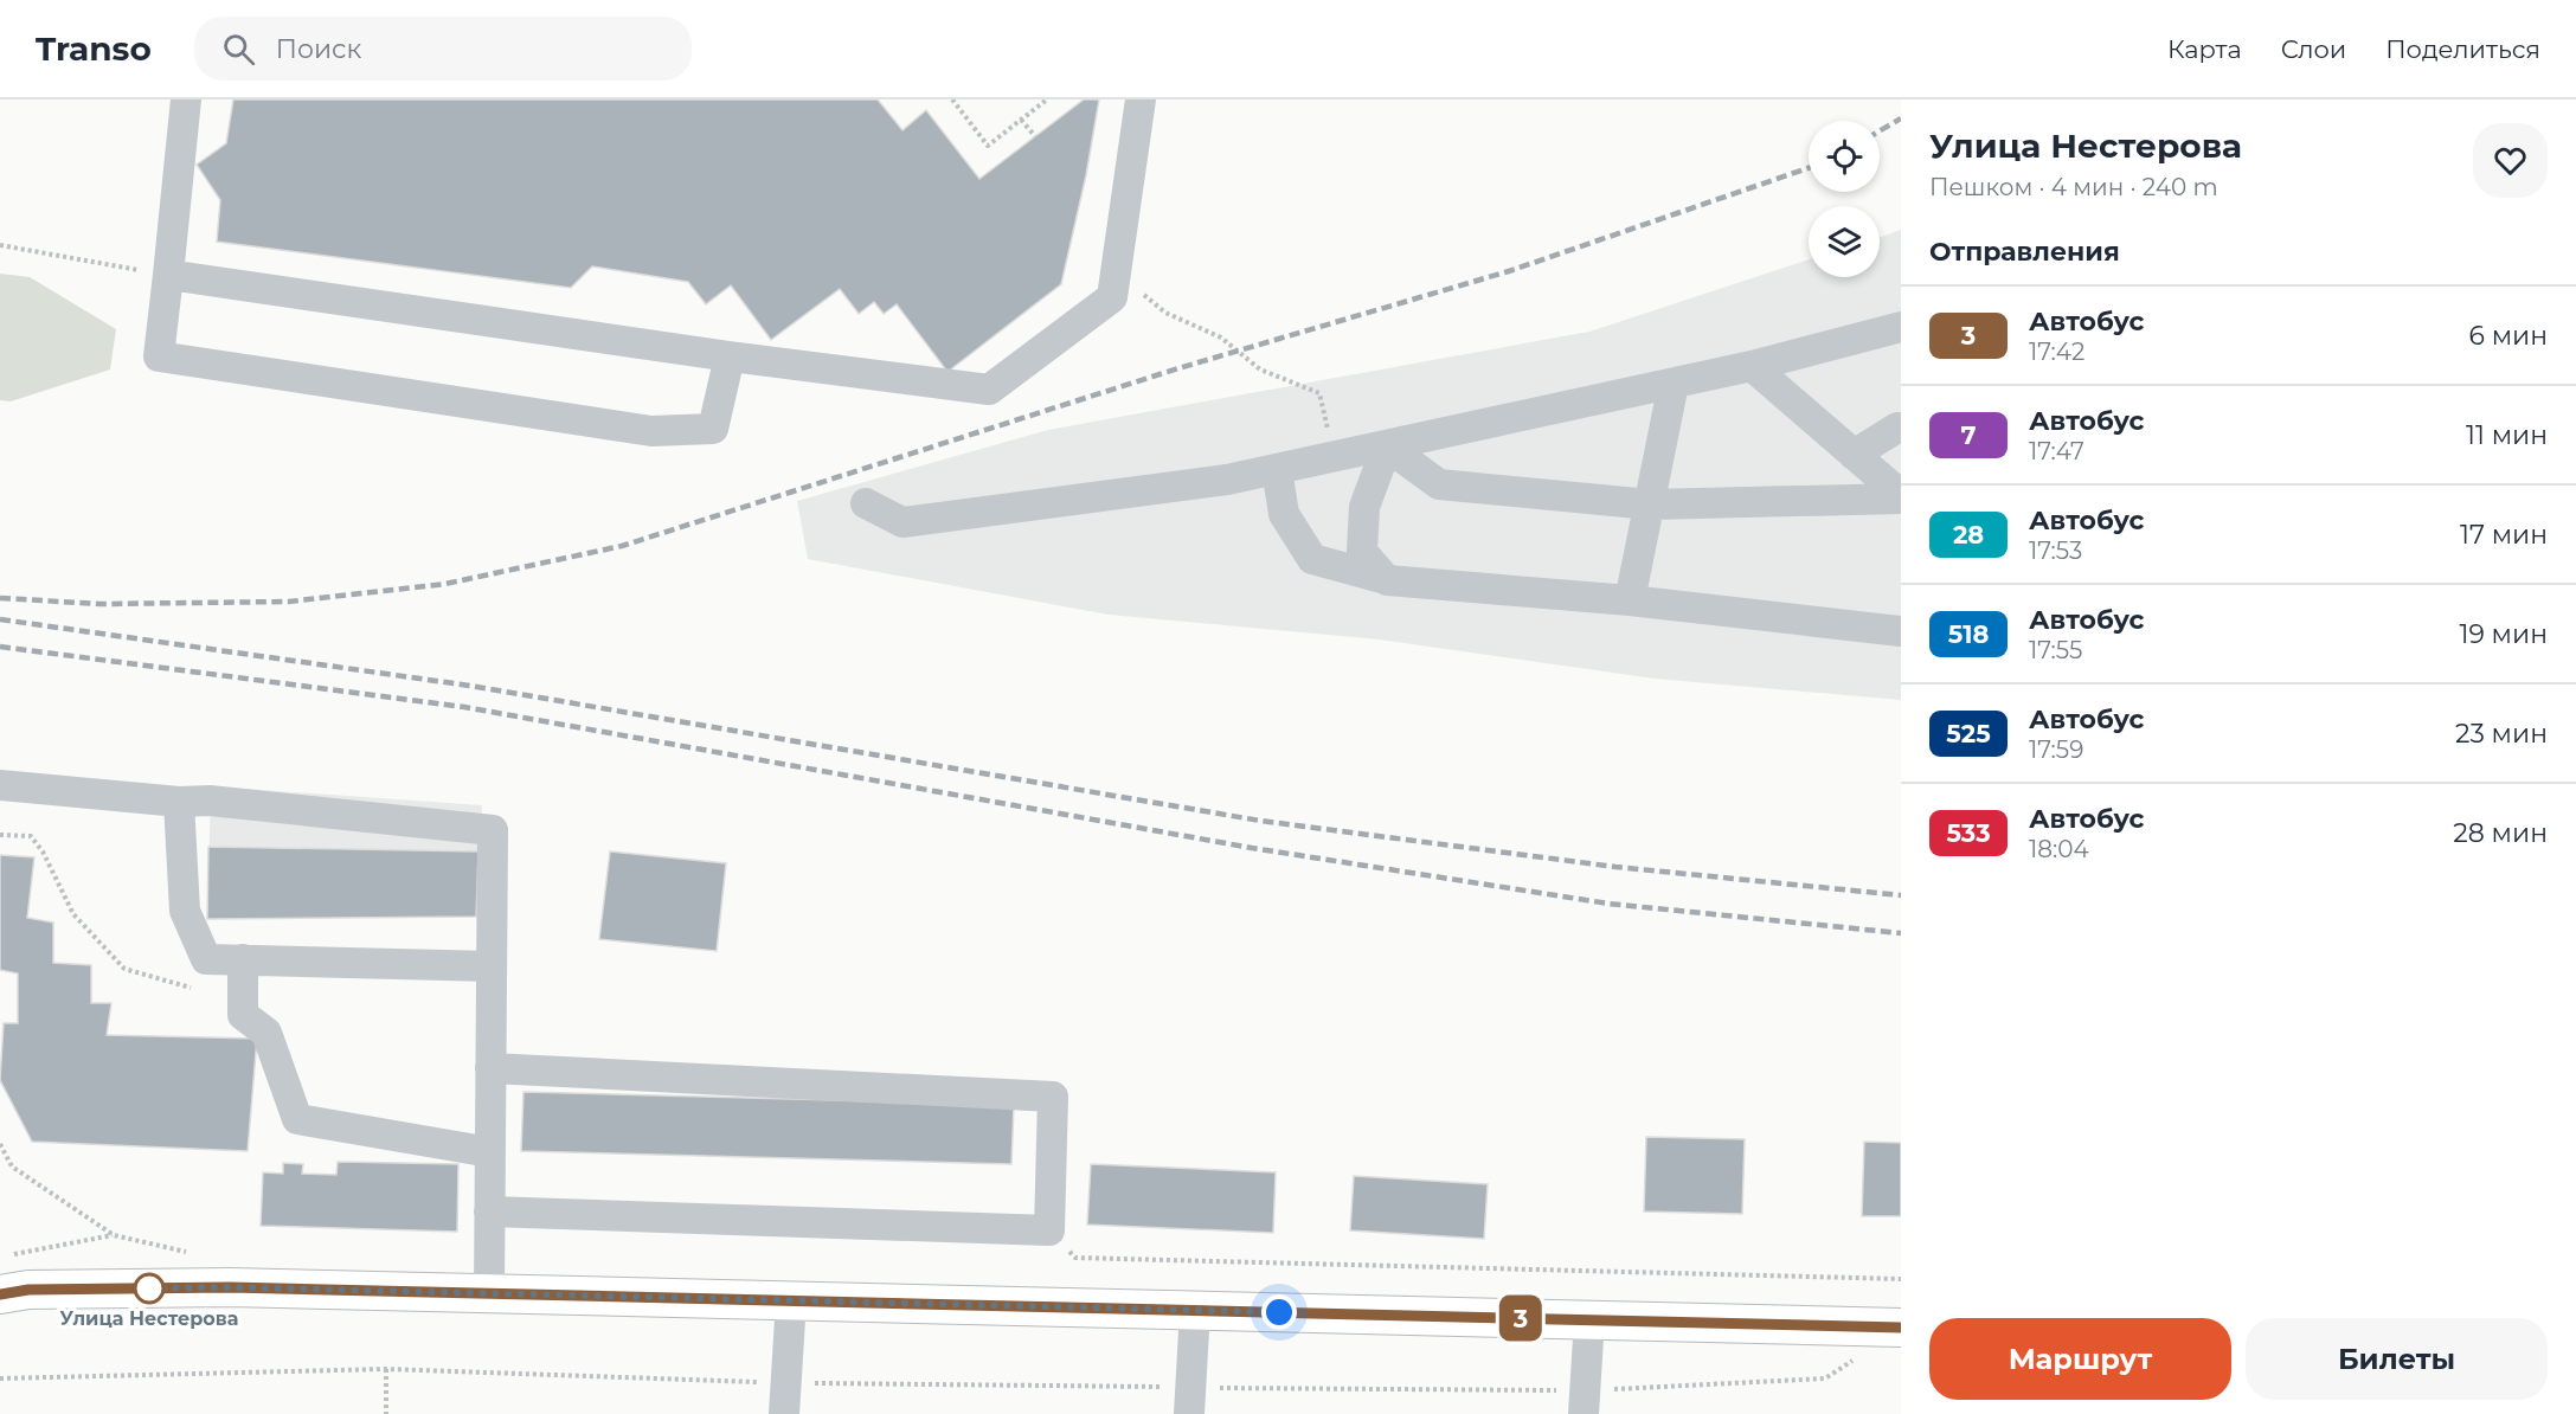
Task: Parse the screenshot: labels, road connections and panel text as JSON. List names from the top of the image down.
{
  "places": ["Улица Нестерова"],
  "lines": ["bus line 3"],
  "page": {
    "header": "Transo",
    "search": "Поиск",
    "nav": ["Карта", "Слои", "Поделиться"],
    "on_map": "3",
    "heading": [
      ["Улица Нестерова", "Пешком · 4 мин · 240 m"],
      "Отправления"
    ],
    "list": [
      {
        "mark": "3",
        "name": "Автобус",
        "note": "17:42",
        "value": "6 мин"
      },
      {
        "mark": "7",
        "name": "Автобус",
        "note": "17:47",
        "value": "11 мин"
      },
      {
        "mark": "28",
        "name": "Автобус",
        "note": "17:53",
        "value": "17 мин"
      },
      {
        "mark": "518",
        "name": "Автобус",
        "note": "17:55",
        "value": "19 мин"
      },
      {
        "mark": "525",
        "name": "Автобус",
        "note": "17:59",
        "value": "23 мин"
      },
      {
        "mark": "533",
        "name": "Автобус",
        "note": "18:04",
        "value": "28 мин"
      }
    ],
    "buttons": ["Маршрут", "Билеты"]
  }
}
